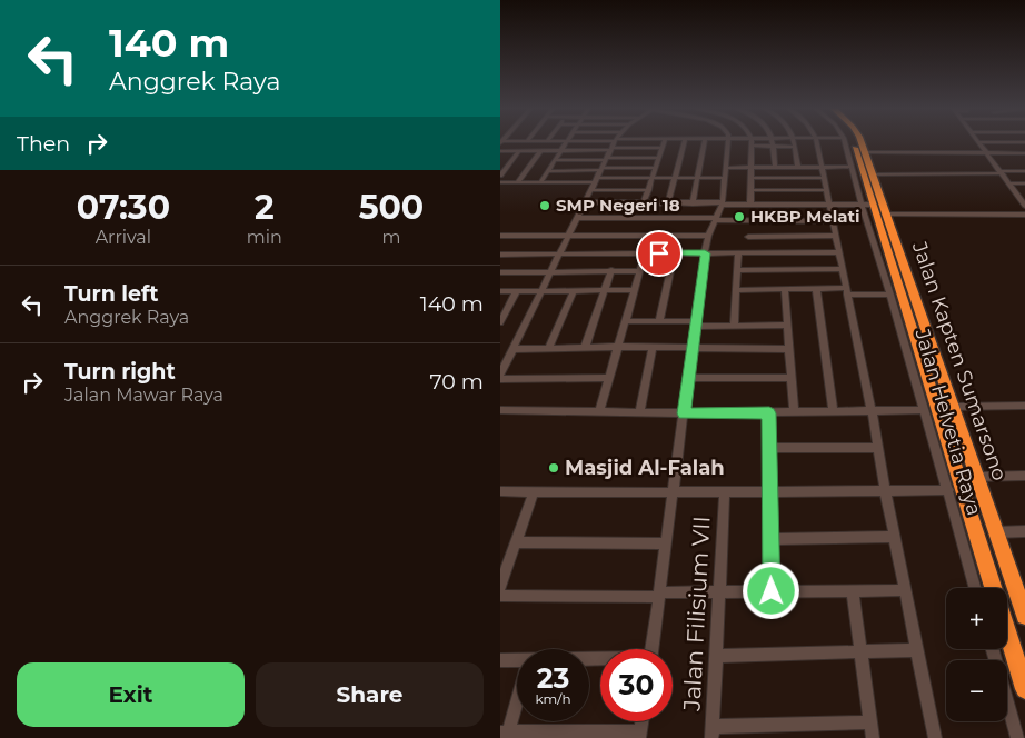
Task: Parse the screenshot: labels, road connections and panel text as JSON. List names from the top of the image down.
{
  "streets": {
    "highway": ["Jalan Kapten Sumarsono"],
    "street": ["Jalan Helvetia Raya", "Jalan Filisium VII"]
  },
  "crossings": [
    ["Jalan Kapten Sumarsono", "Jalan Helvetia Raya"]
  ],
  "places": ["SMP Negeri 18", "HKBP Melati", "Masjid Al-Falah"],
  "page": {
    "turn": ["140 m", "Anggrek Raya"],
    "then": "Then",
    "eta": [
      "07:30",
      "Arrival",
      "2",
      "min",
      "500",
      "m"
    ],
    "list": [
      {
        "name": "Turn left",
        "note": "Anggrek Raya",
        "value": "140 m"
      },
      {
        "name": "Turn right",
        "note": "Jalan Mawar Raya",
        "value": "70 m"
      }
    ],
    "map_buttons": ["+", "−"],
    "speed": "23 km/h",
    "limit": "30",
    "buttons": ["Exit", "Share"]
  }
}
